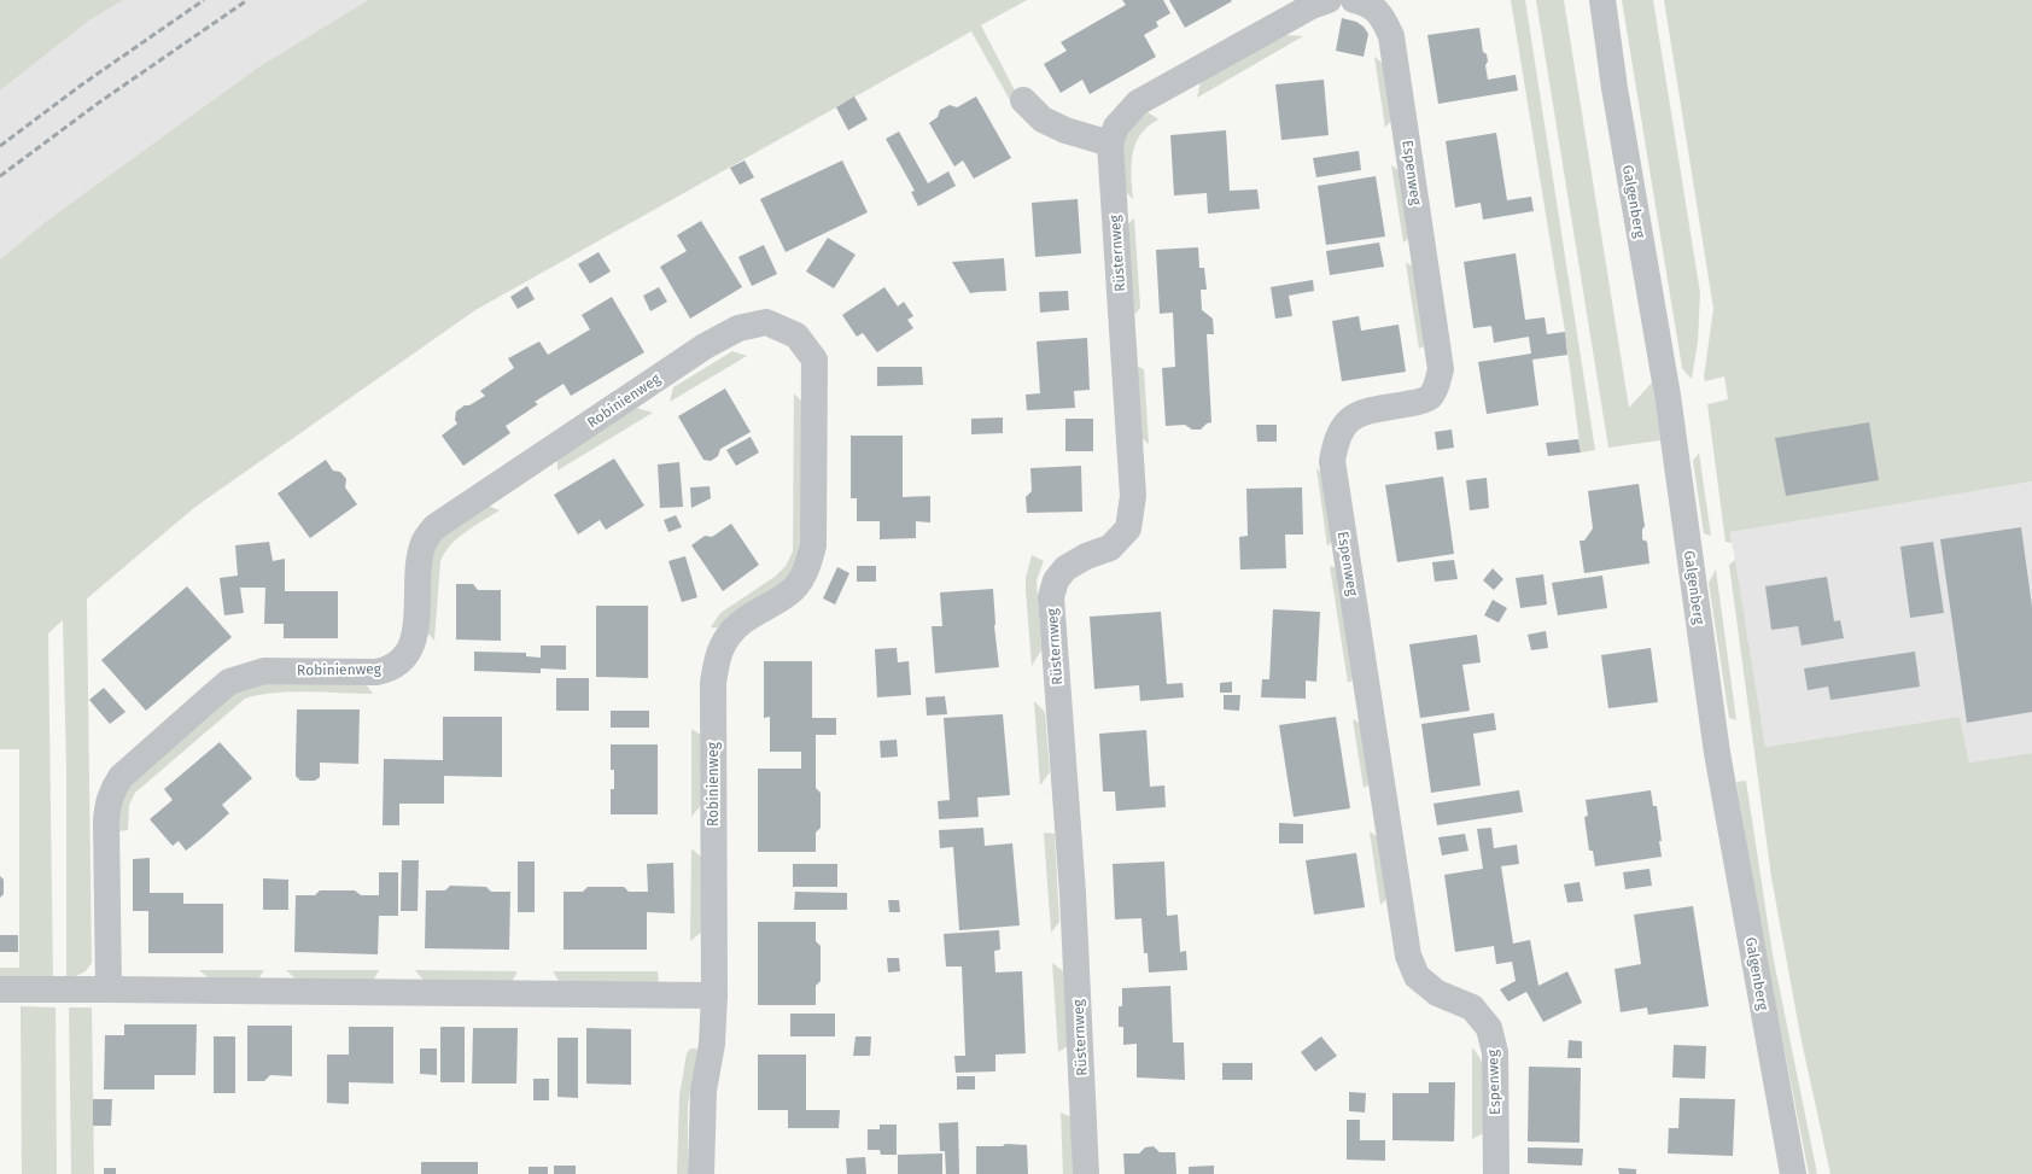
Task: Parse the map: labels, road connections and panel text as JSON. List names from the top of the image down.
{
  "streets": {
    "street": [
      "Espenweg",
      "Galgenberg",
      "Rüsternweg",
      "Robinienweg"
    ]
  }
}
